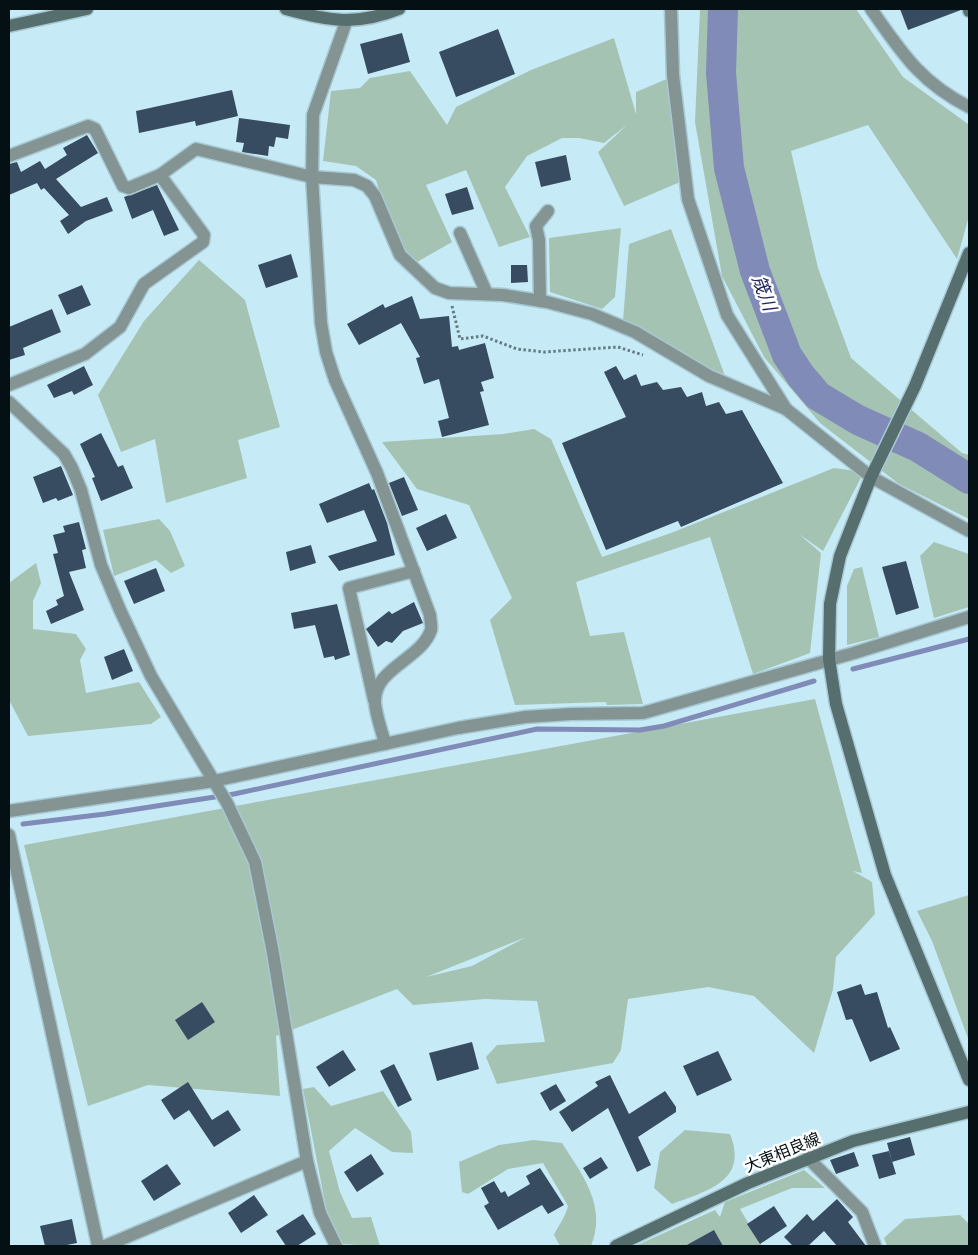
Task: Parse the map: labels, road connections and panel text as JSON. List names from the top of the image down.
{
  "streets": {
    "street": ["大東相良線"]
  },
  "water": ["筬川"]
}
